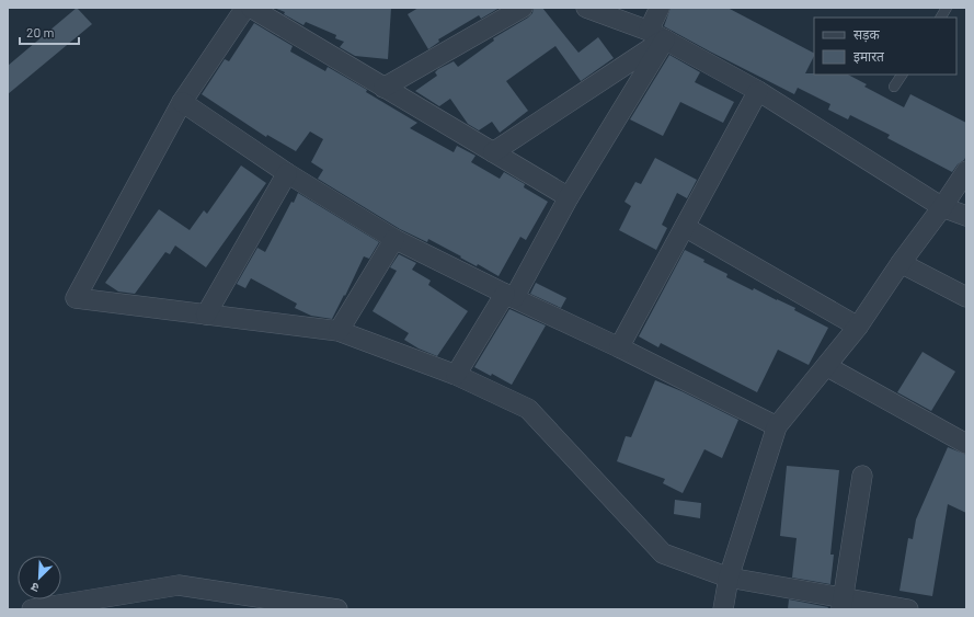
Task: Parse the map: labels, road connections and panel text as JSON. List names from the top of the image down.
{
  "legend": ["सड़क", "इमारत"],
  "scale_bar": "20 m",
  "north": "bottom left"
}
